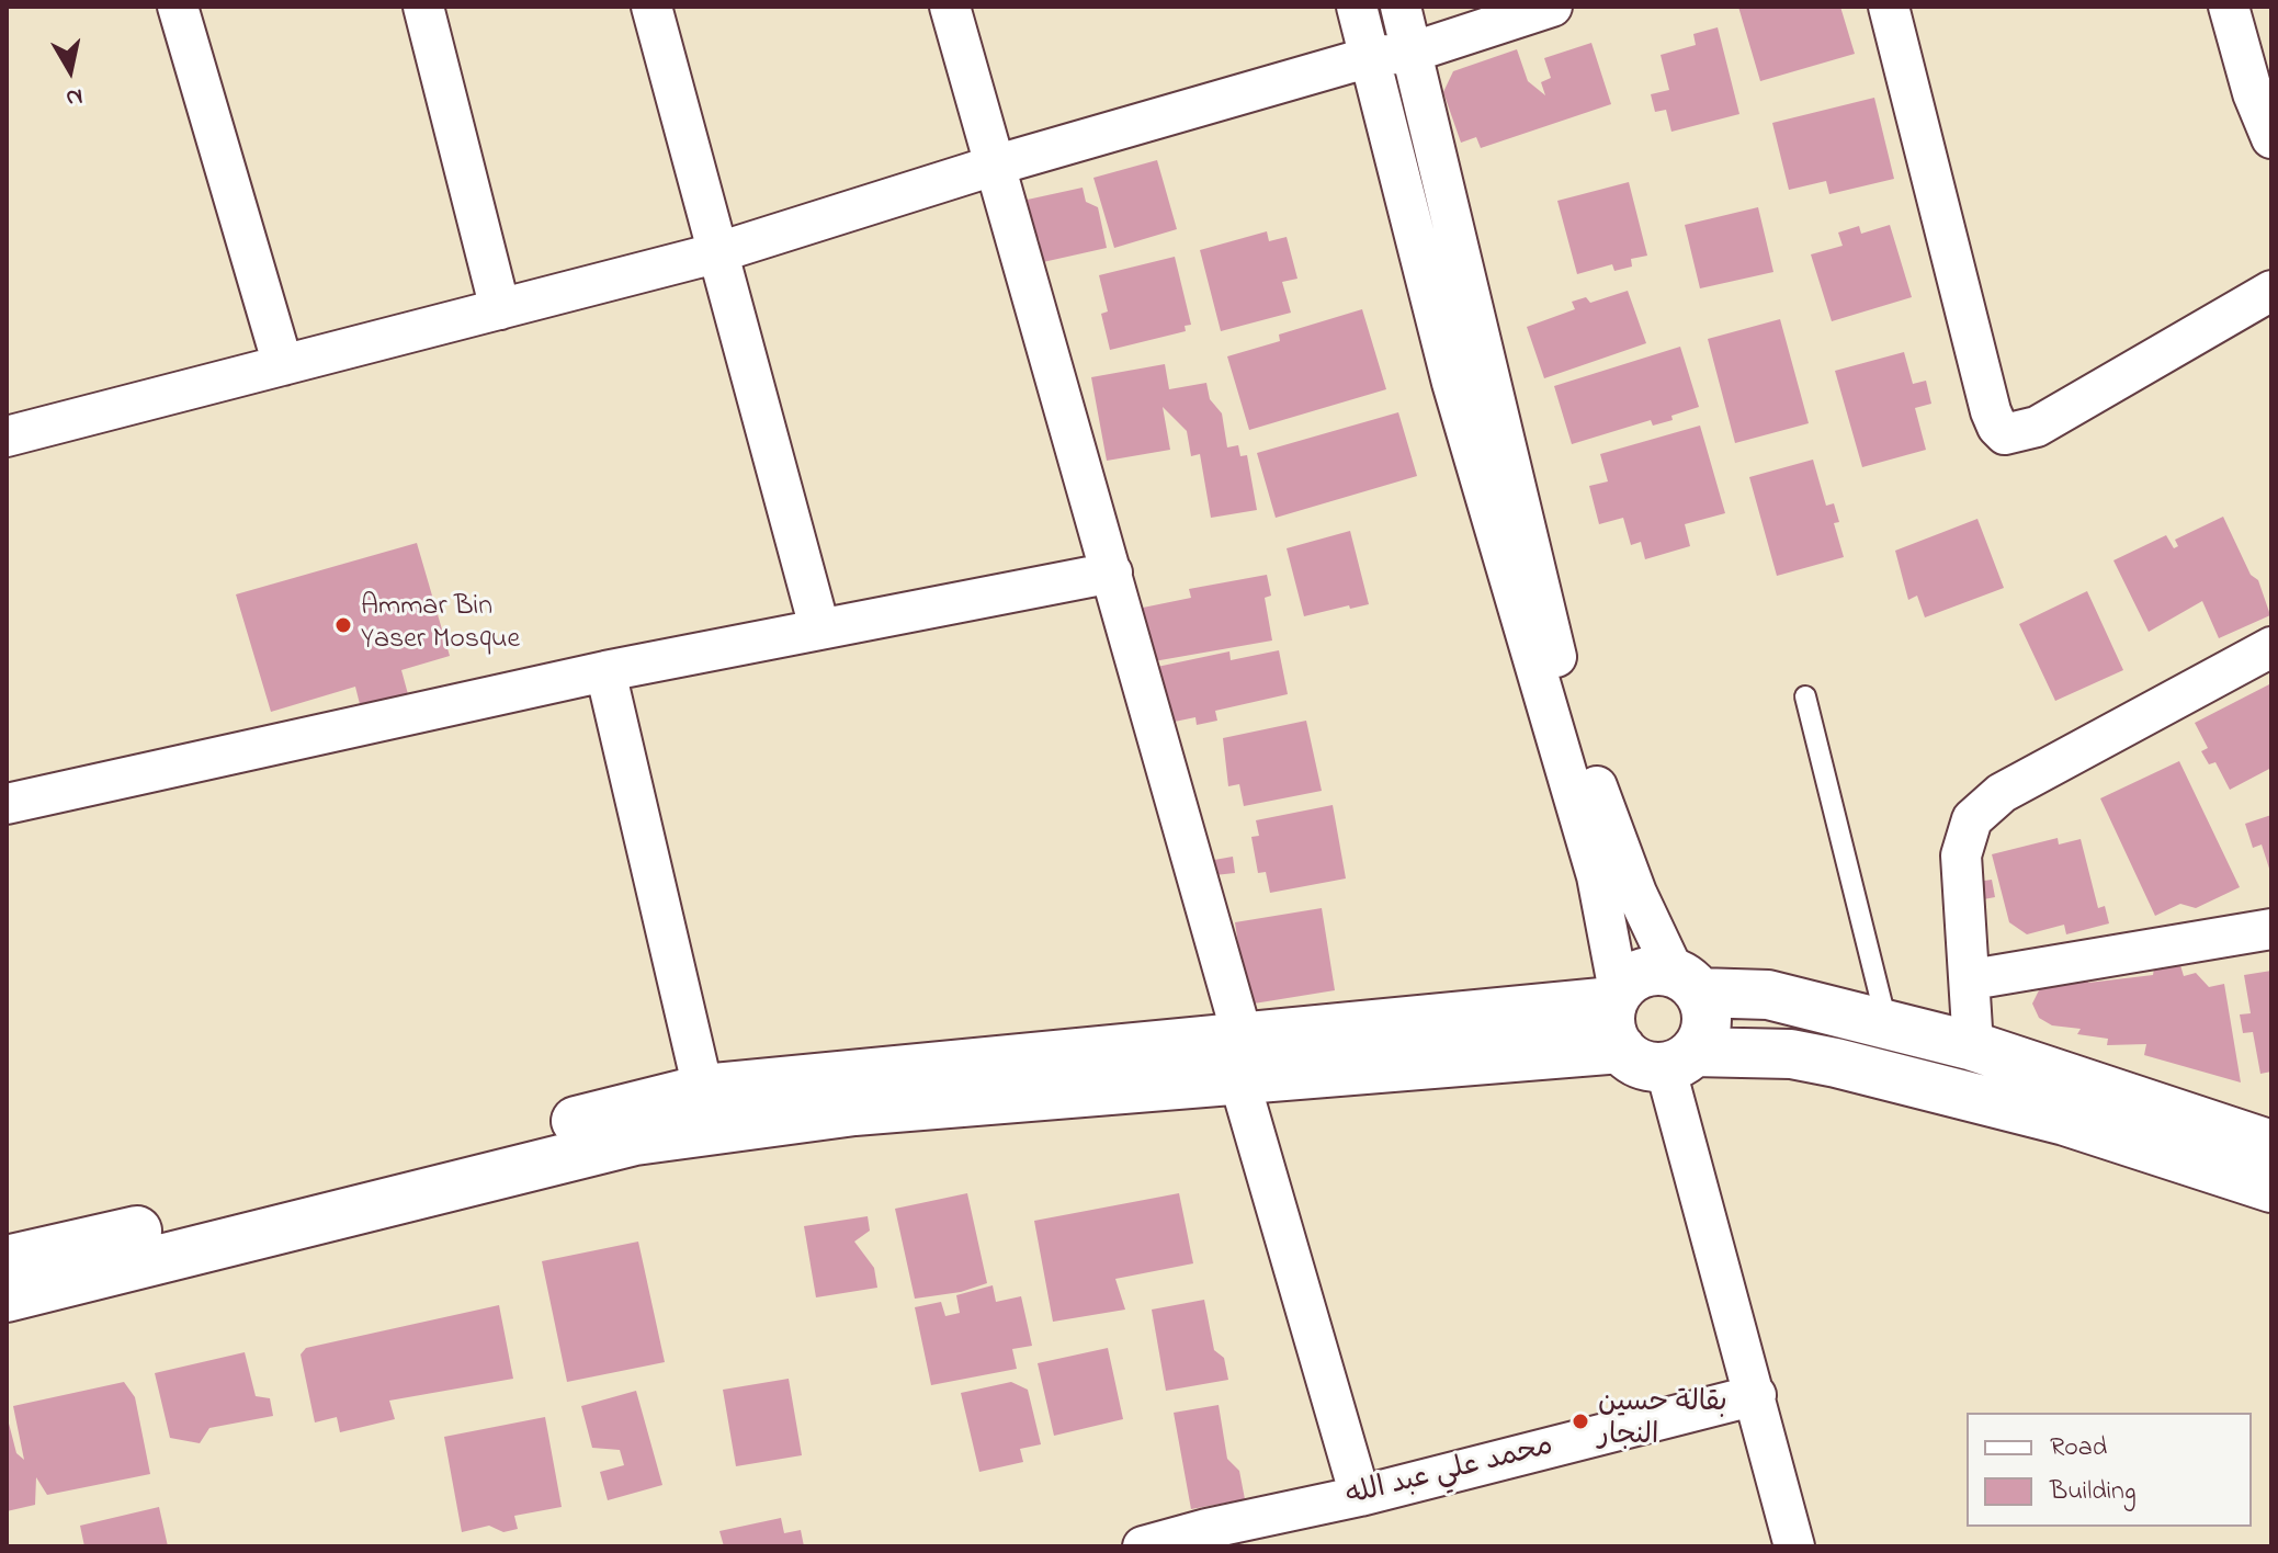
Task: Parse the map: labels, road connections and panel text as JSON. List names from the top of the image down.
{
  "streets": {
    "street": ["محمد علي عبد الله"]
  },
  "places": ["Ammar Bin Yaser Mosque", "بقالة حسين النجار"],
  "legend": ["Road", "Building"],
  "north": "bottom"
}
